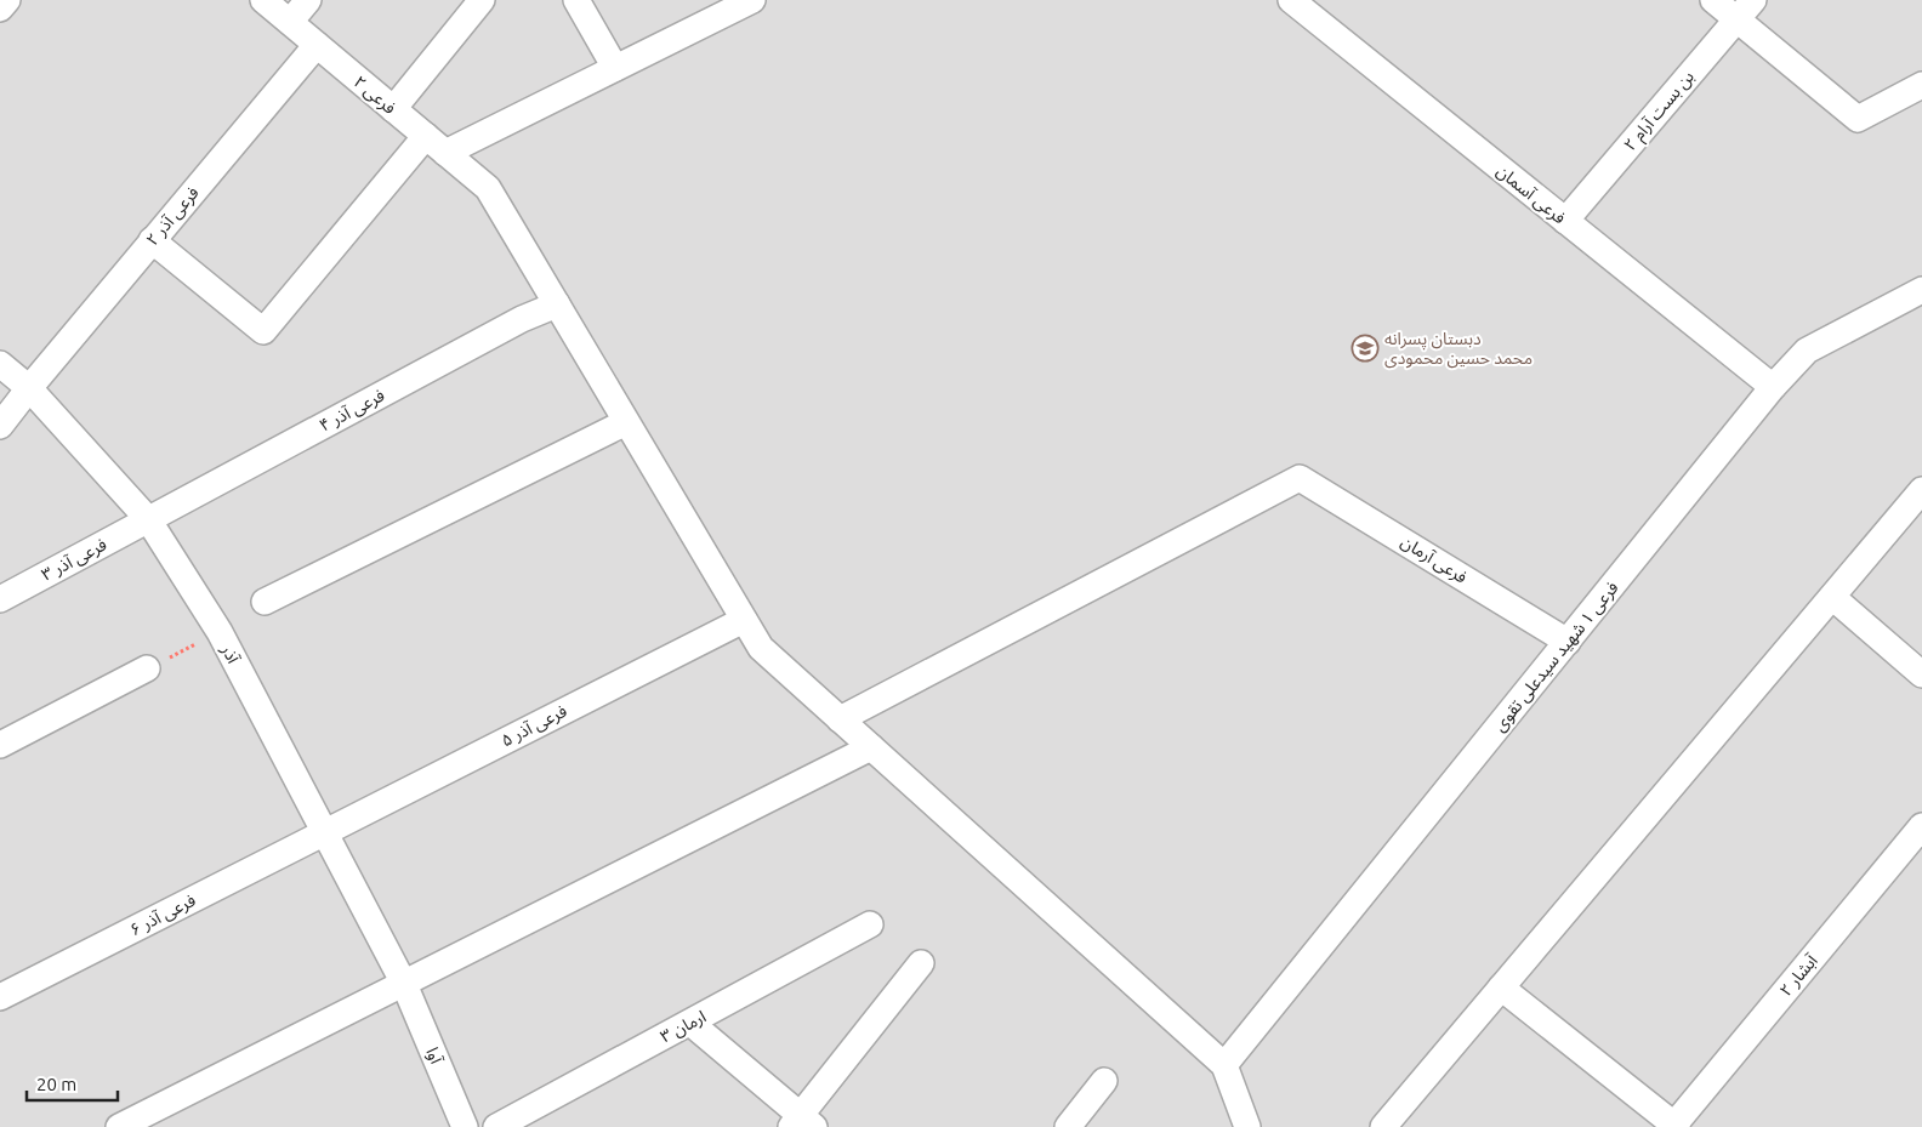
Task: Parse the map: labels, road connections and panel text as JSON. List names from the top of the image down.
{
  "streets": {
    "street": [
      "فرعی ۲",
      "بن بست آرام ۲",
      "فرعی آسمان",
      "فرعی آذر ۲",
      "فرعی آذر ۴",
      "فرعی آذر ۳",
      "فرعی آرمان",
      "آذر",
      "فرعی ۱ شهید سیدعلی تقوی",
      "فرعی آذر ۵",
      "فرعی آذر ۶",
      "آبشار ۲",
      "ارمان ۳",
      "آوا"
    ]
  },
  "crossings": [
    ["فرعی ۲", "فرعی آذر ۲"],
    ["فرعی ۲", "فرعی آذر ۴"],
    ["فرعی ۲", "فرعی آرمان"],
    ["فرعی ۲", "فرعی ۱ شهید سیدعلی تقوی"],
    ["فرعی ۲", "فرعی آذر ۵"],
    ["بن بست آرام ۲", "فرعی آسمان"],
    ["فرعی آسمان", "فرعی ۱ شهید سیدعلی تقوی"],
    ["فرعی آذر ۲", "آذر"],
    ["فرعی آذر ۴", "فرعی آذر ۳"],
    ["فرعی آذر ۴", "آذر"],
    ["فرعی آذر ۳", "آذر"],
    ["فرعی آرمان", "فرعی ۱ شهید سیدعلی تقوی"],
    ["آذر", "فرعی آذر ۵"],
    ["آذر", "فرعی آذر ۶"],
    ["آذر", "آوا"],
    ["فرعی آذر ۵", "فرعی آذر ۶"]
  ],
  "places": {
    "school or university": ["دبستان پسرانه محمد حسین محمودی"]
  },
  "scale_bar": "20 m"
}
